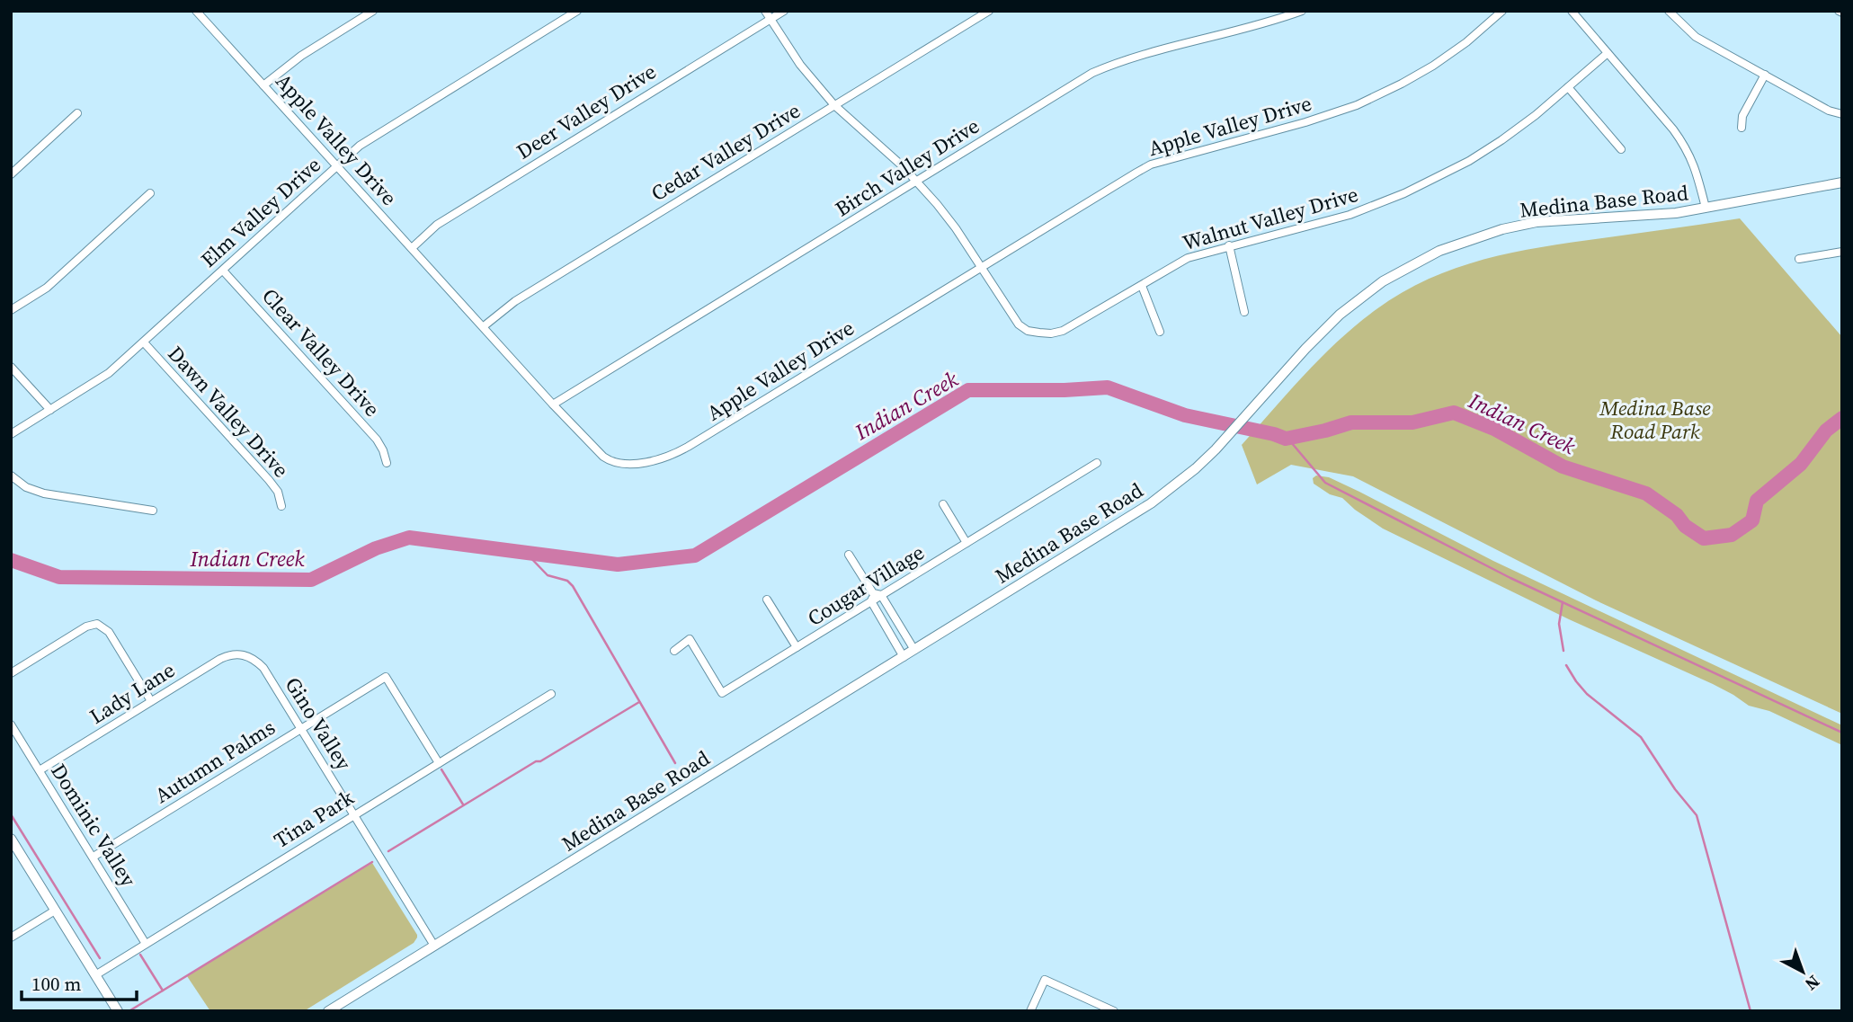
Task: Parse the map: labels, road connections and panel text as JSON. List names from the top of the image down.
{
  "streets": {
    "street": [
      "Deer Valley Drive",
      "Apple Valley Drive",
      "Cedar Valley Drive",
      "Birch Valley Drive",
      "Medina Base Road",
      "Elm Valley Drive",
      "Walnut Valley Drive",
      "Clear Valley Drive",
      "Dawn Valley Drive",
      "Cougar Village",
      "Lady Lane",
      "Gino Valley",
      "Autumn Palms",
      "Tina Park",
      "Dominic Valley"
    ]
  },
  "crossings": [
    ["Deer Valley Drive", "Apple Valley Drive"],
    ["Deer Valley Drive", "Walnut Valley Drive"],
    ["Apple Valley Drive", "Cedar Valley Drive"],
    ["Apple Valley Drive", "Birch Valley Drive"],
    ["Apple Valley Drive", "Elm Valley Drive"],
    ["Apple Valley Drive", "Walnut Valley Drive"],
    ["Cedar Valley Drive", "Walnut Valley Drive"],
    ["Birch Valley Drive", "Walnut Valley Drive"],
    ["Medina Base Road", "Gino Valley"],
    ["Elm Valley Drive", "Clear Valley Drive"],
    ["Elm Valley Drive", "Dawn Valley Drive"],
    ["Lady Lane", "Gino Valley"],
    ["Lady Lane", "Dominic Valley"],
    ["Gino Valley", "Autumn Palms"],
    ["Gino Valley", "Tina Park"],
    ["Autumn Palms", "Tina Park"],
    ["Autumn Palms", "Dominic Valley"],
    ["Tina Park", "Dominic Valley"]
  ],
  "water": ["Indian Creek"],
  "parks": ["Medina Base Road Park"],
  "scale_bar": "100 m",
  "north": "bottom right"
}
